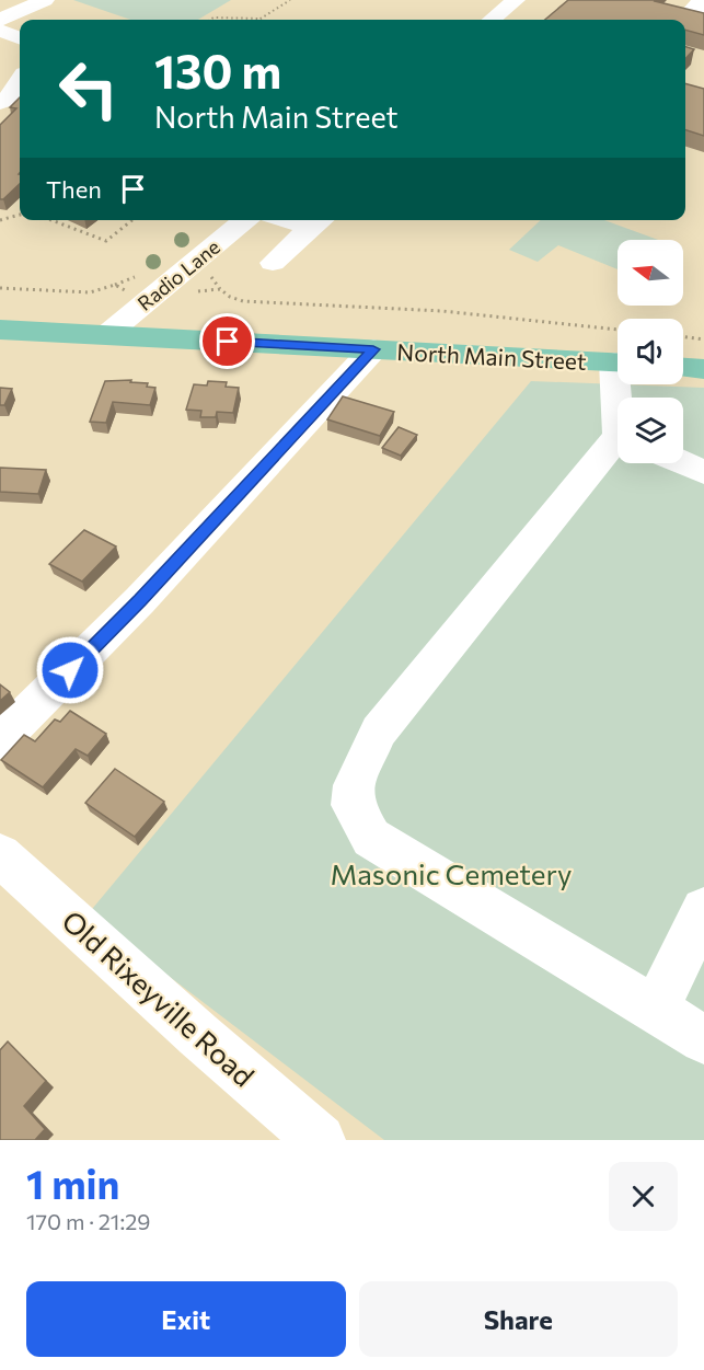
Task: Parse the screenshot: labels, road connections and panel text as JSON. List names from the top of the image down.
{
  "streets": {
    "main road": ["North Main Street"],
    "street": ["Radio Lane", "Old Rixeyville Road"]
  },
  "crossings": [
    ["Radio Lane", "North Main Street"]
  ],
  "parks": ["Masonic Cemetery"],
  "north": "left",
  "page": {
    "turn": ["130 m", "North Main Street"],
    "then": "Then",
    "heading": ["1 min", "170 m · 21:29"],
    "buttons": ["Exit", "Share"]
  }
}
